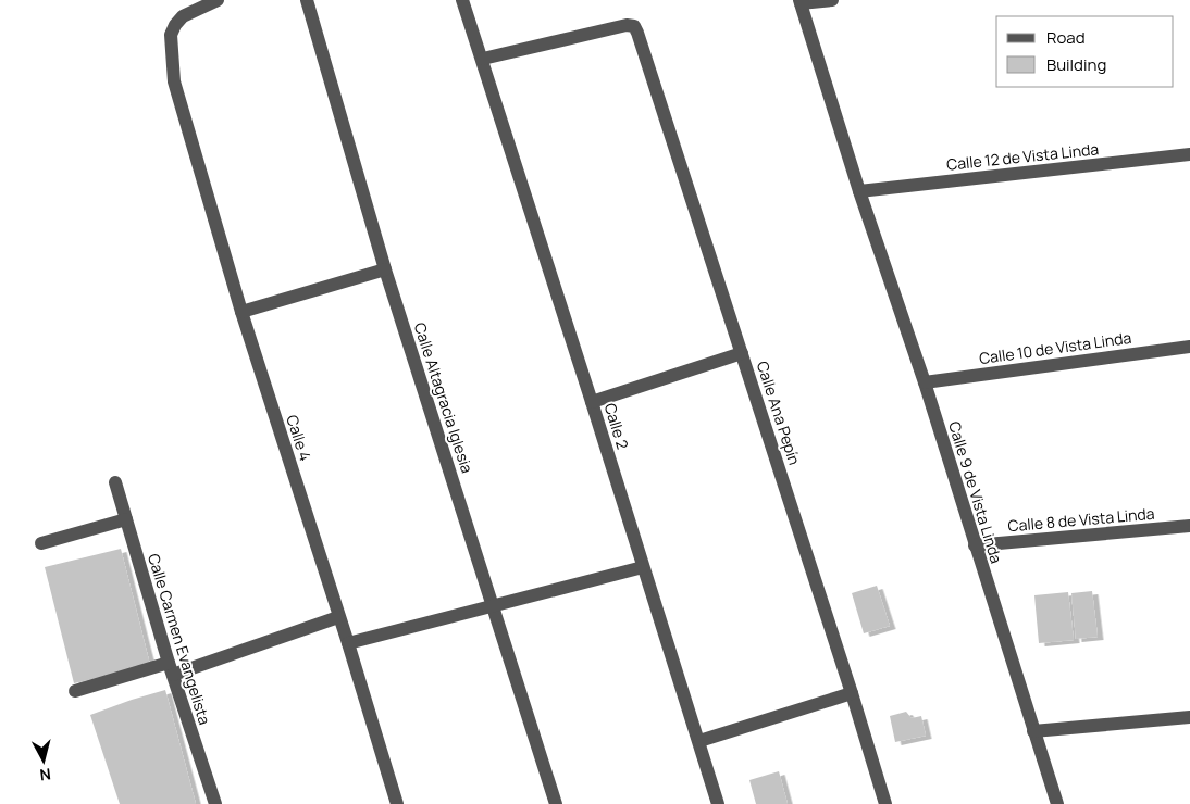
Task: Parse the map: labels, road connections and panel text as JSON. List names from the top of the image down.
{
  "streets": {
    "street": [
      "Calle 12 de Vista Linda",
      "Calle 10 de Vista Linda",
      "Calle Altagracia Iglesia",
      "Calle Ana Pepín",
      "Calle 2",
      "Calle 4",
      "Calle 9 de Vista Linda",
      "Calle 8 de Vista Linda",
      "Calle Carmen Evangelista"
    ]
  },
  "crossings": [
    ["Calle 12 de Vista Linda", "Calle 9 de Vista Linda"],
    ["Calle 10 de Vista Linda", "Calle 9 de Vista Linda"],
    ["Calle Ana Pepín", "Calle 2"],
    ["Calle 9 de Vista Linda", "Calle 8 de Vista Linda"]
  ],
  "legend": ["Road", "Building"],
  "north": "bottom"
}
